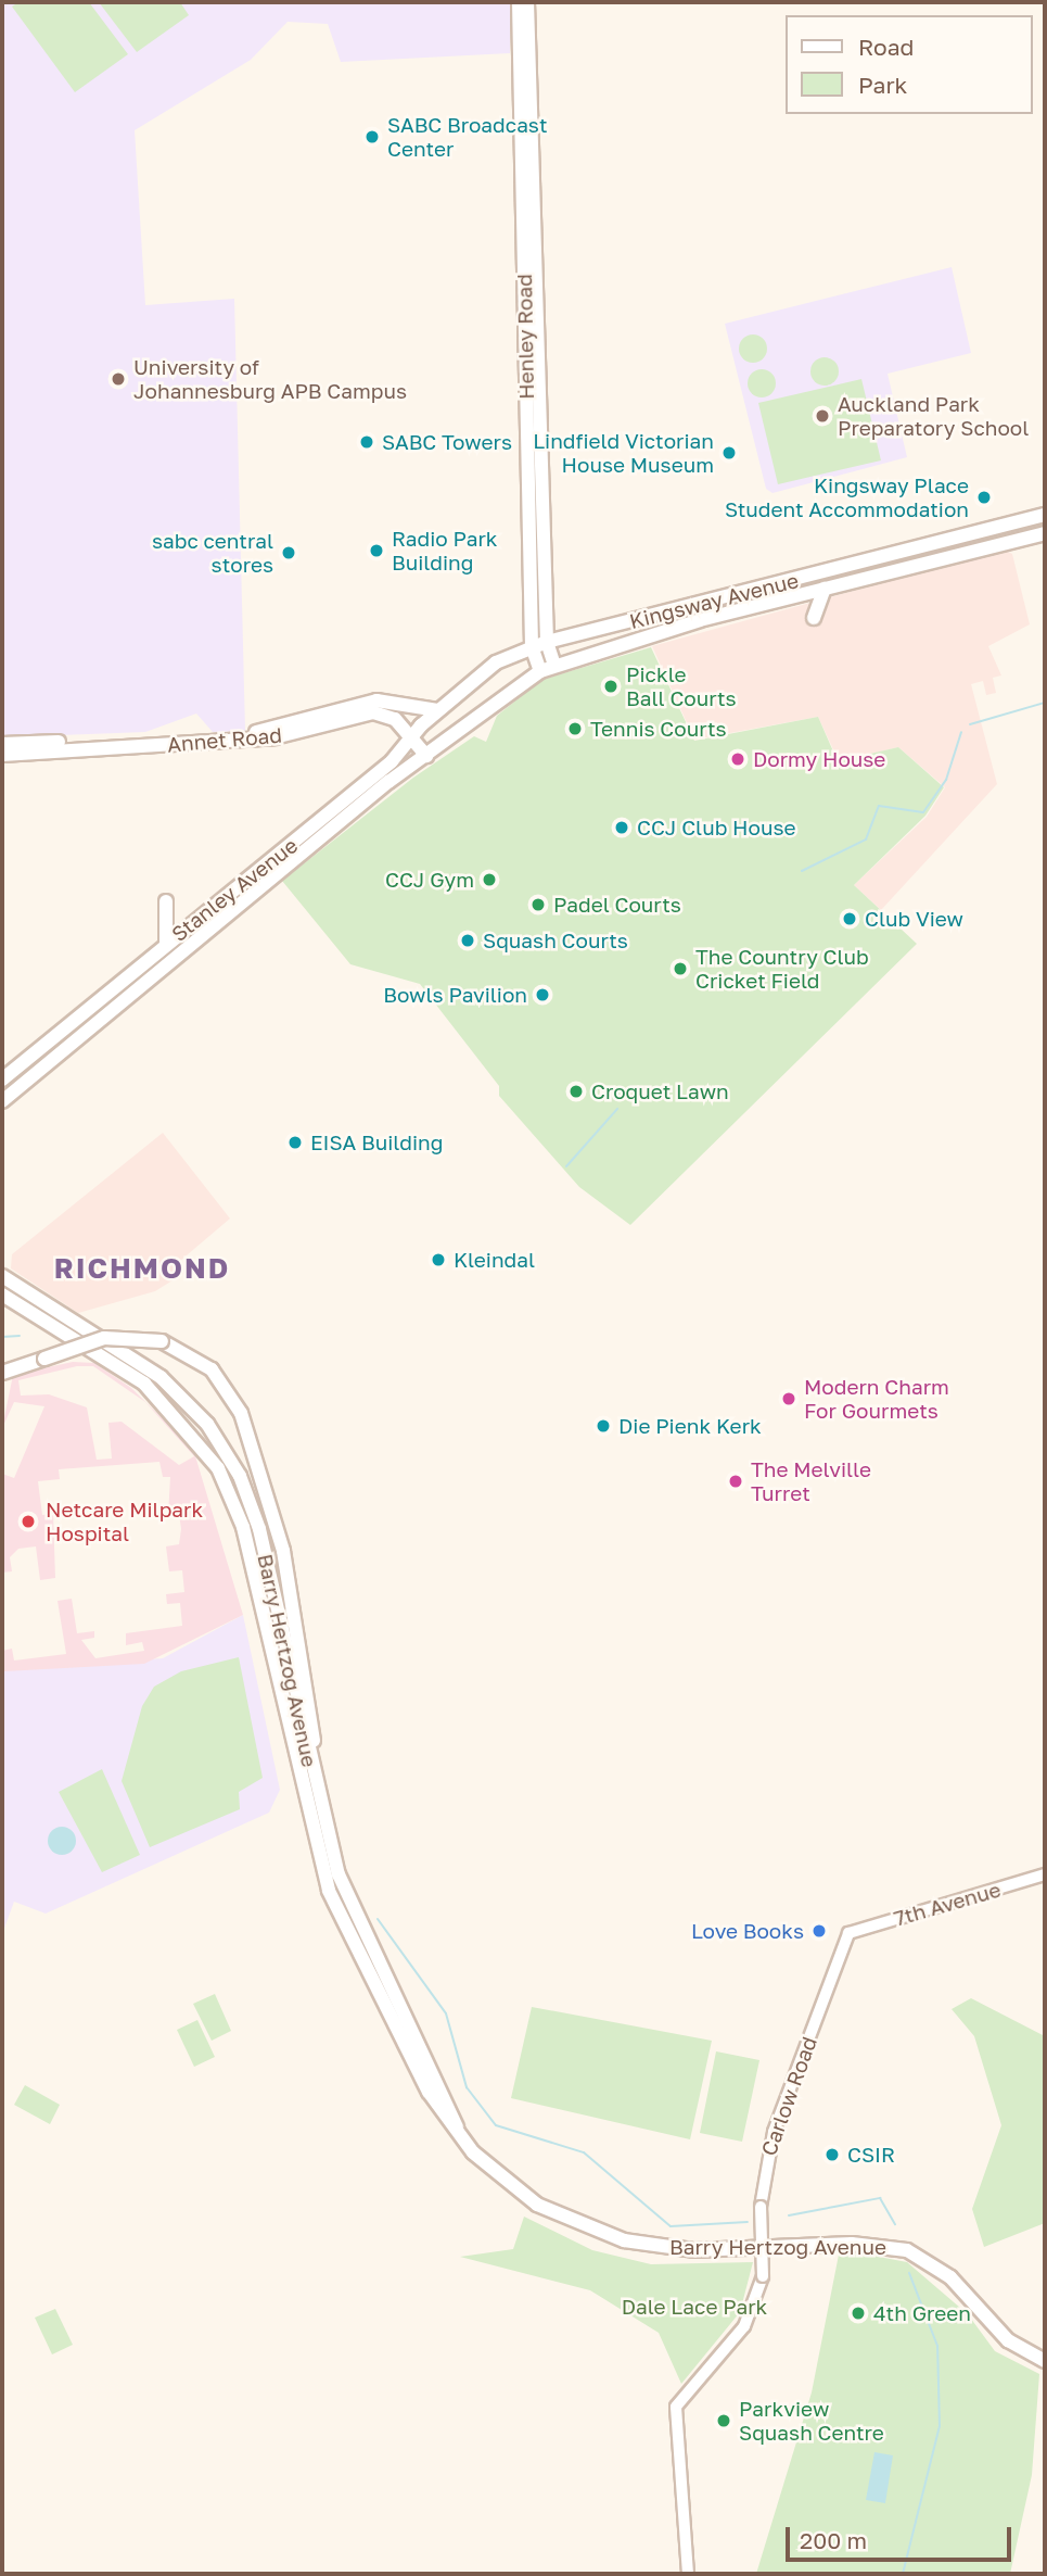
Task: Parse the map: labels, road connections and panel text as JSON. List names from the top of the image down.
{
  "streets": {
    "main road": [
      "Henley Road",
      "Kingsway Avenue",
      "Annet Road",
      "Stanley Avenue",
      "Barry Hertzog Avenue"
    ],
    "street": ["7th Avenue", "Carlow Road"]
  },
  "crossings": [
    ["Henley Road", "Kingsway Avenue"],
    ["Kingsway Avenue", "Annet Road"],
    ["Kingsway Avenue", "Stanley Avenue"],
    ["Annet Road", "Stanley Avenue"],
    ["7th Avenue", "Carlow Road"]
  ],
  "districts": ["RICHMOND"],
  "parks": ["Dale Lace Park"],
  "places": [
    "SABC Broadcast Center",
    "University of Johannesburg APB Campus",
    "Auckland Park Preparatory School",
    "SABC Towers",
    "Lindfield Victorian House Museum",
    "Kingsway Place Student Accommodation",
    "Radio Park Building",
    "sabc central stores",
    "Pickle Ball Courts",
    "Tennis Courts",
    "Dormy House",
    "CCJ Club House",
    "CCJ Gym",
    "Padel Courts",
    "Club View",
    "Squash Courts",
    "The Country Club Cricket Field",
    "Bowls Pavilion",
    "Croquet Lawn",
    "EISA Building",
    "Kleindal",
    "Modern Charm For Gourmets",
    "Die Pienk Kerk",
    "The Melville Turret",
    "Netcare Milpark Hospital",
    "Love Books",
    "CSIR",
    "4th Green",
    "Parkview Squash Centre"
  ],
  "legend": ["Road", "Park"],
  "scale_bar": "200 m"
}
